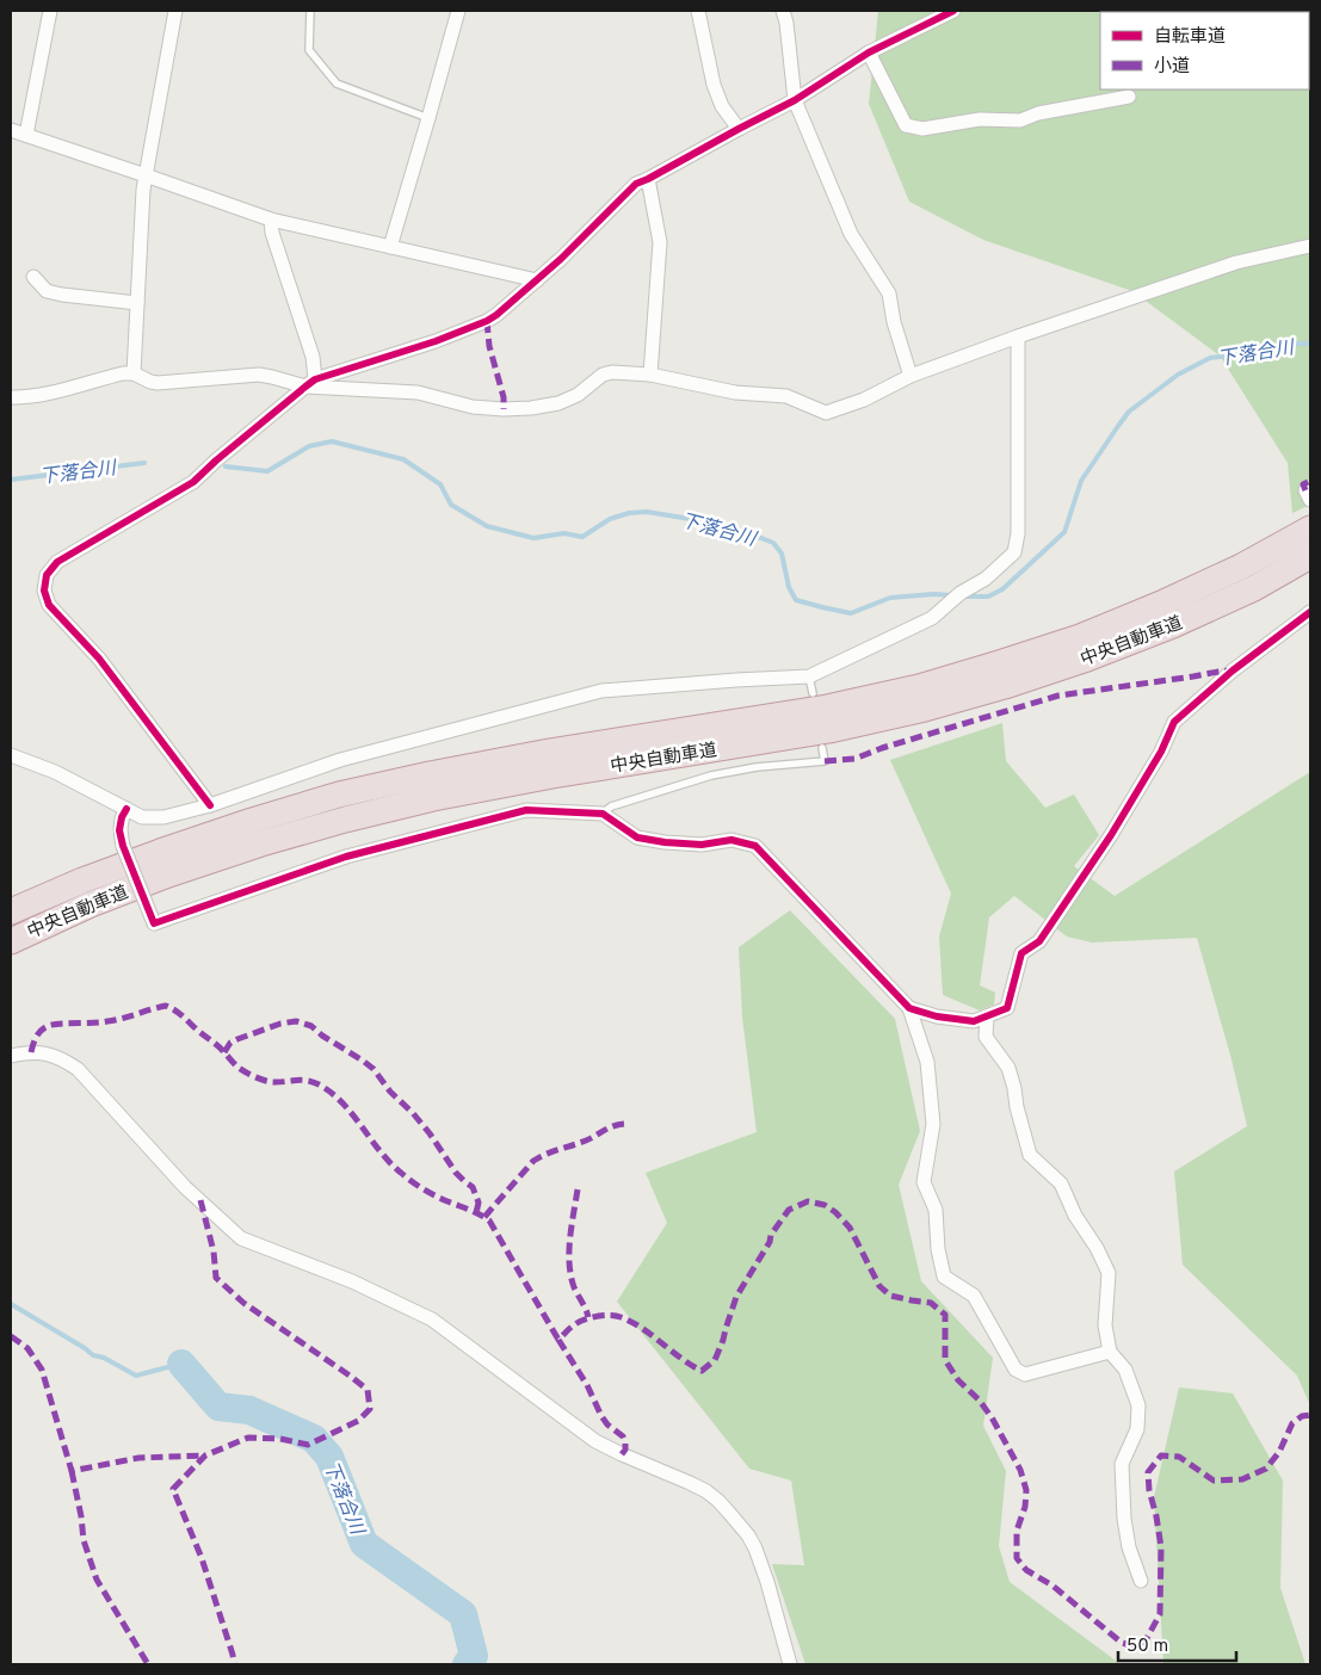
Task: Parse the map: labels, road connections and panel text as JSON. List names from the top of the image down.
{
  "streets": {
    "highway": ["中央自動車道"]
  },
  "water": ["下落合川"],
  "legend": ["自転車道", "小道"],
  "scale_bar": "50 m"
}
